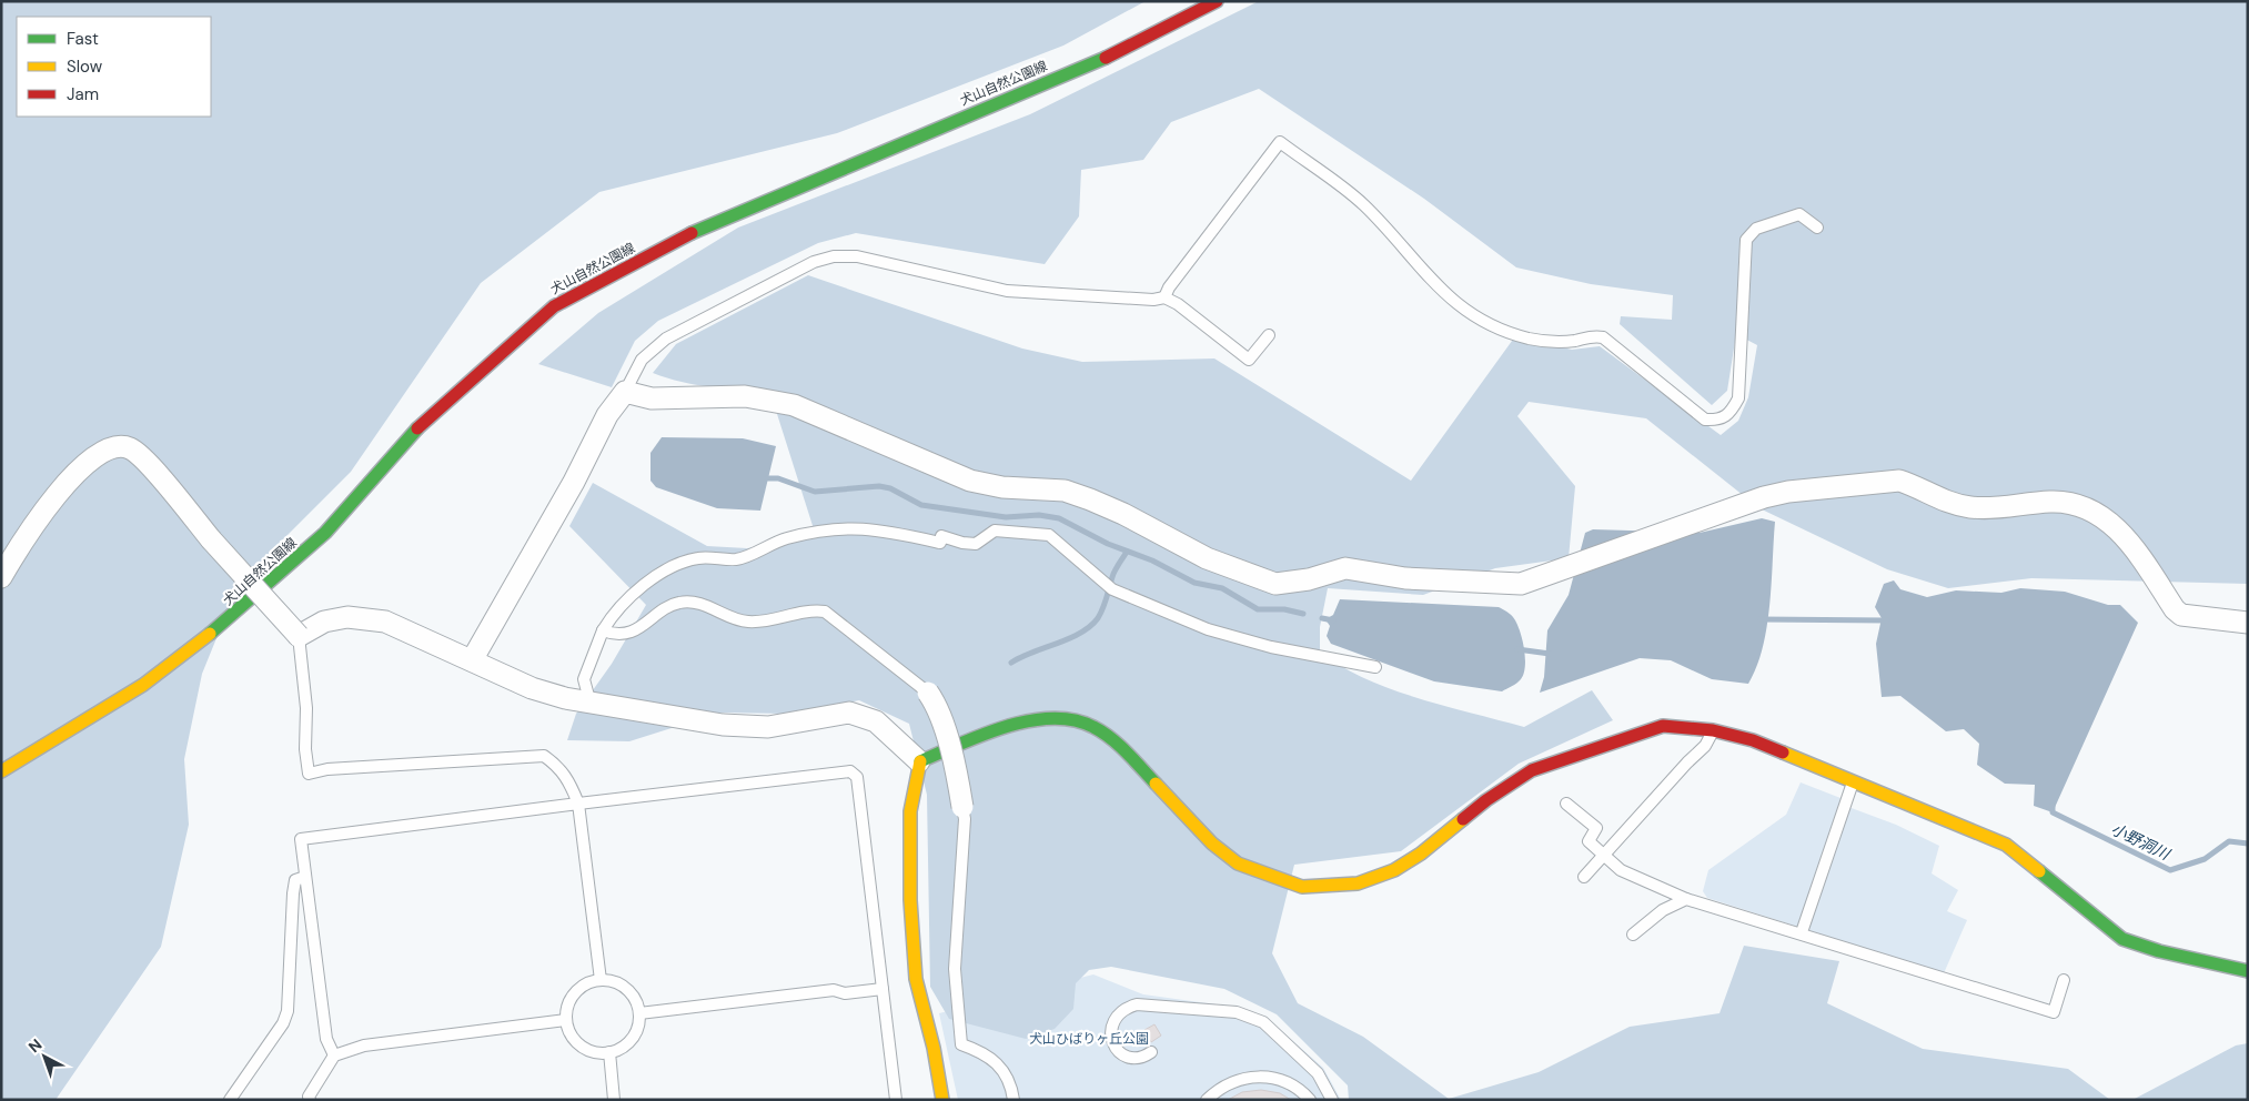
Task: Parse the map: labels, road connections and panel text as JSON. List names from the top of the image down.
{
  "streets": {
    "street": ["犬山自然公園線"]
  },
  "water": ["小野洞川"],
  "parks": ["犬山ひばりヶ丘公園"],
  "legend": ["Fast", "Slow", "Jam"],
  "north": "top left"
}
